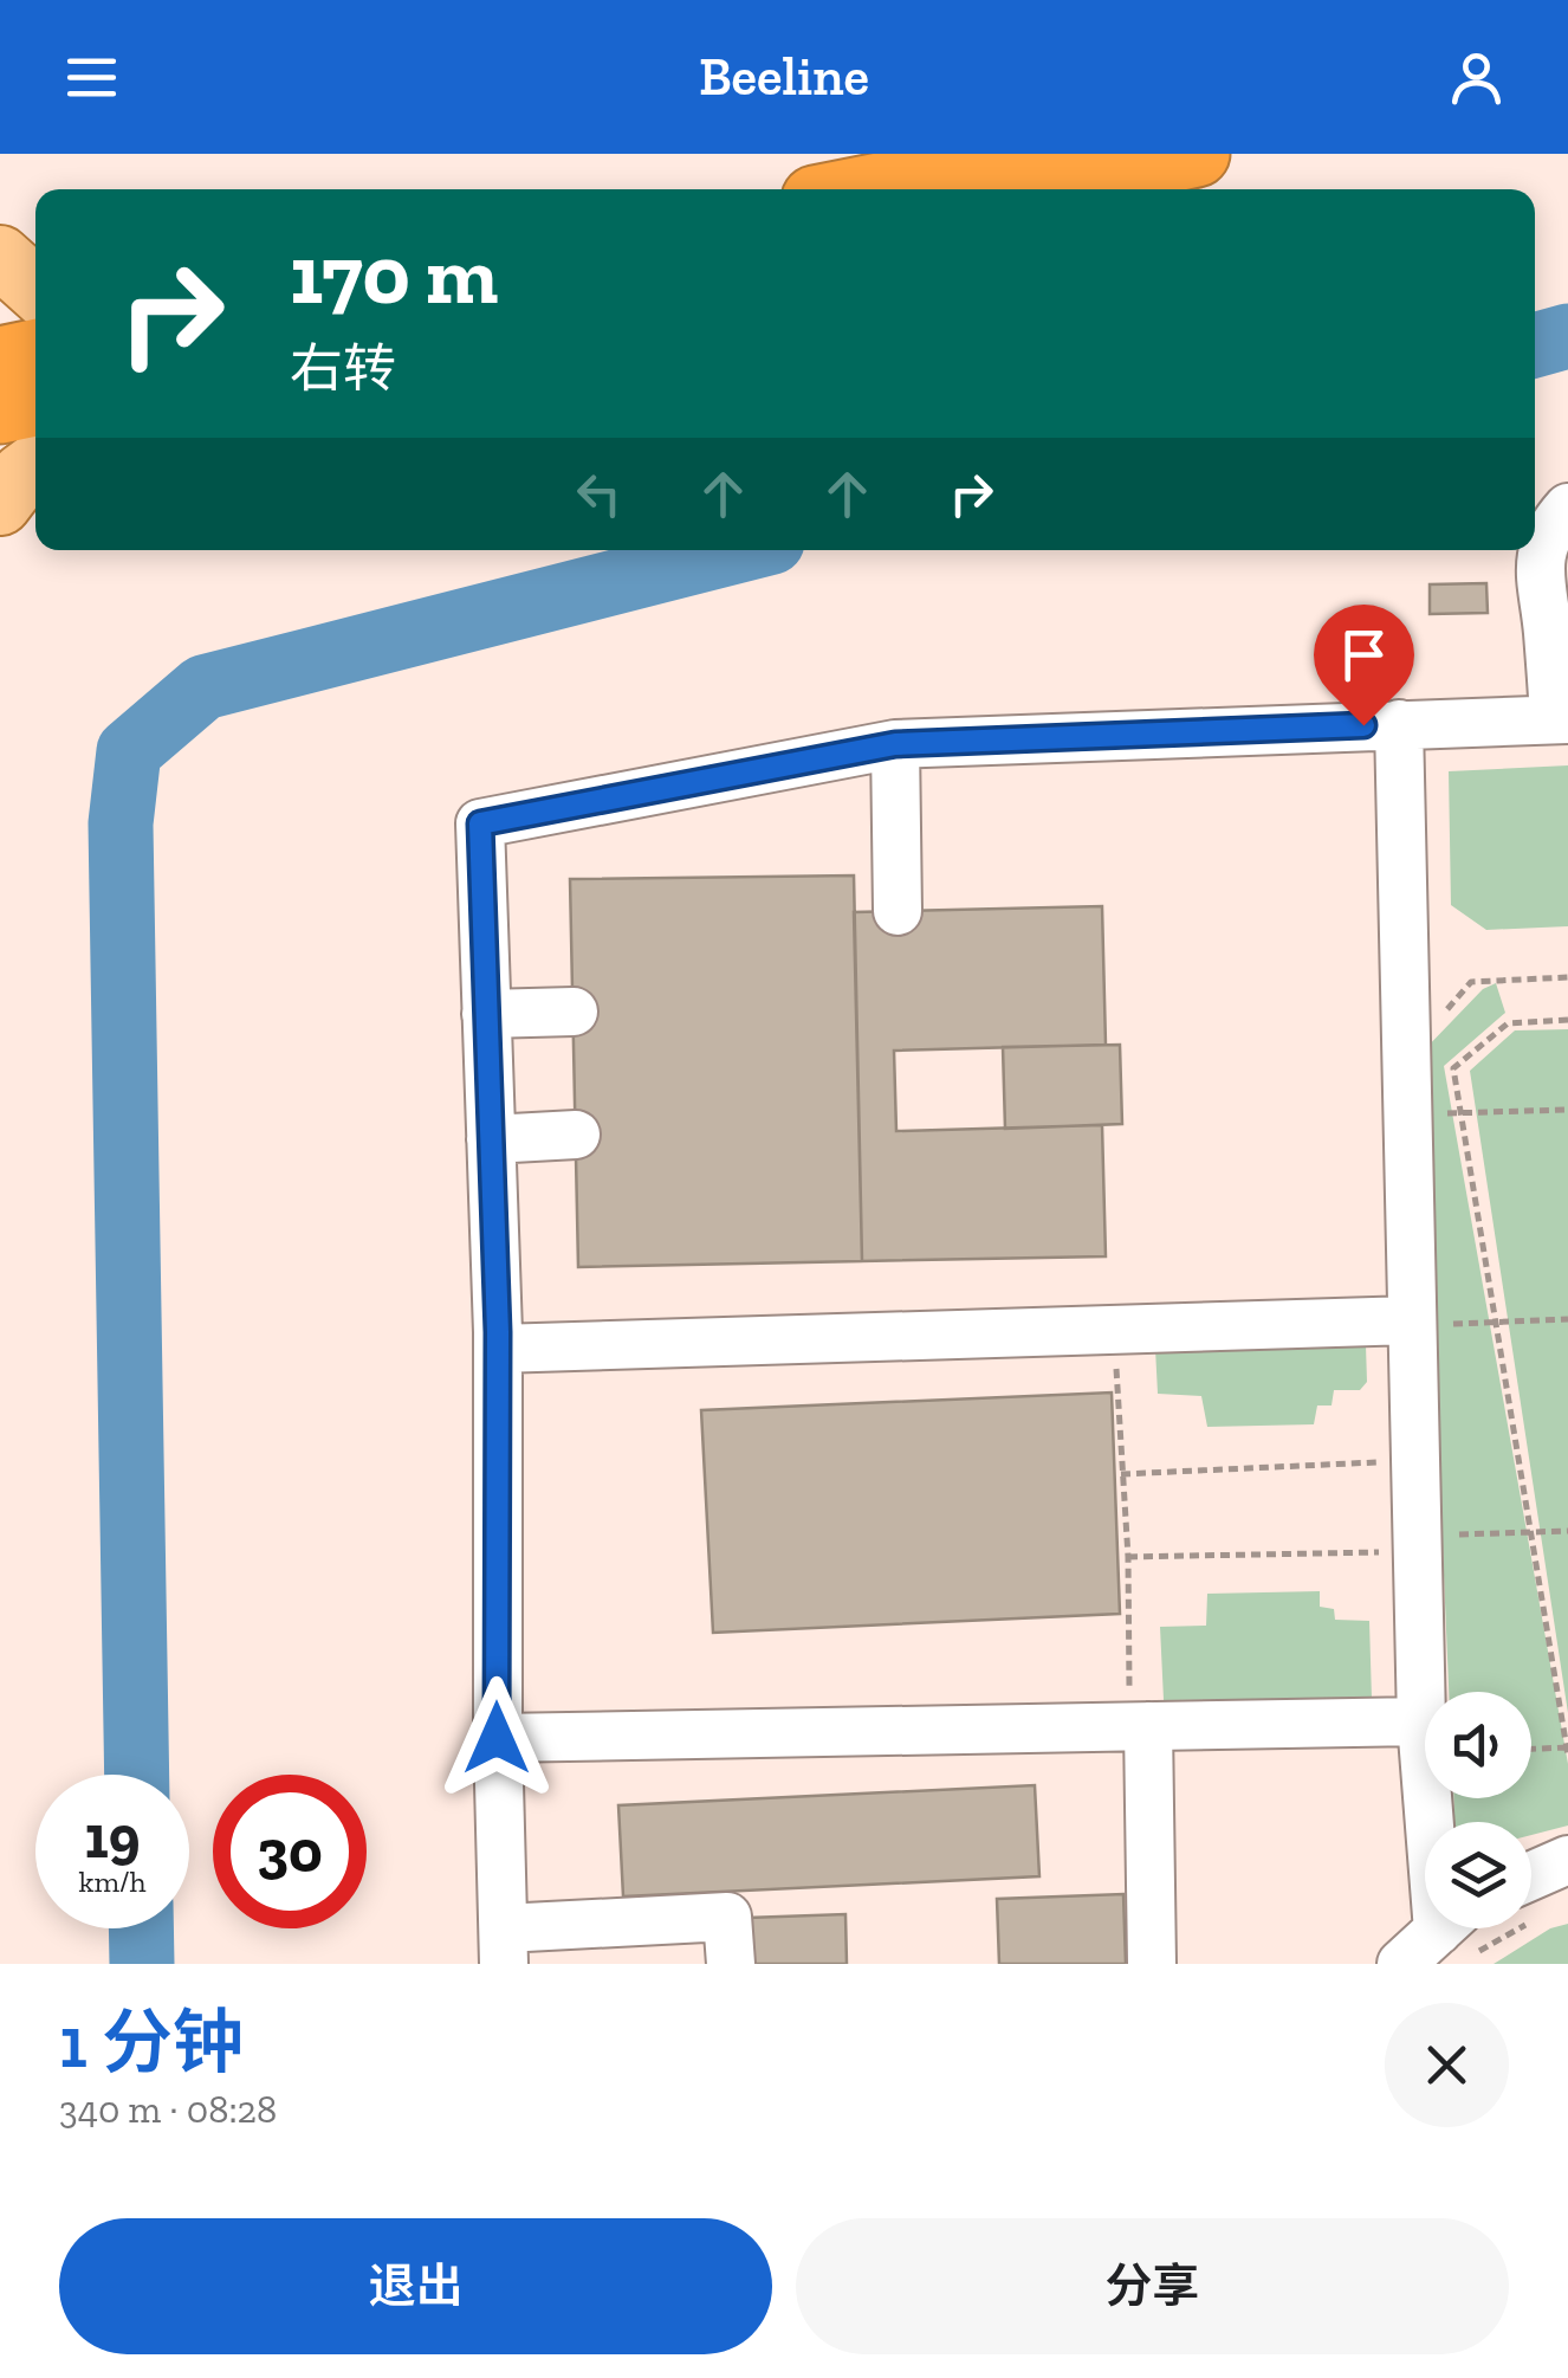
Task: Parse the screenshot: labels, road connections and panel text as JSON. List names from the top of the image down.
{
  "page": {
    "header": "Beeline",
    "turn": ["170 m", "右转"],
    "speed": "19 km/h",
    "limit": "30",
    "heading": ["1 分钟", "340 m · 08:28"],
    "buttons": ["退出", "分享"]
  }
}
